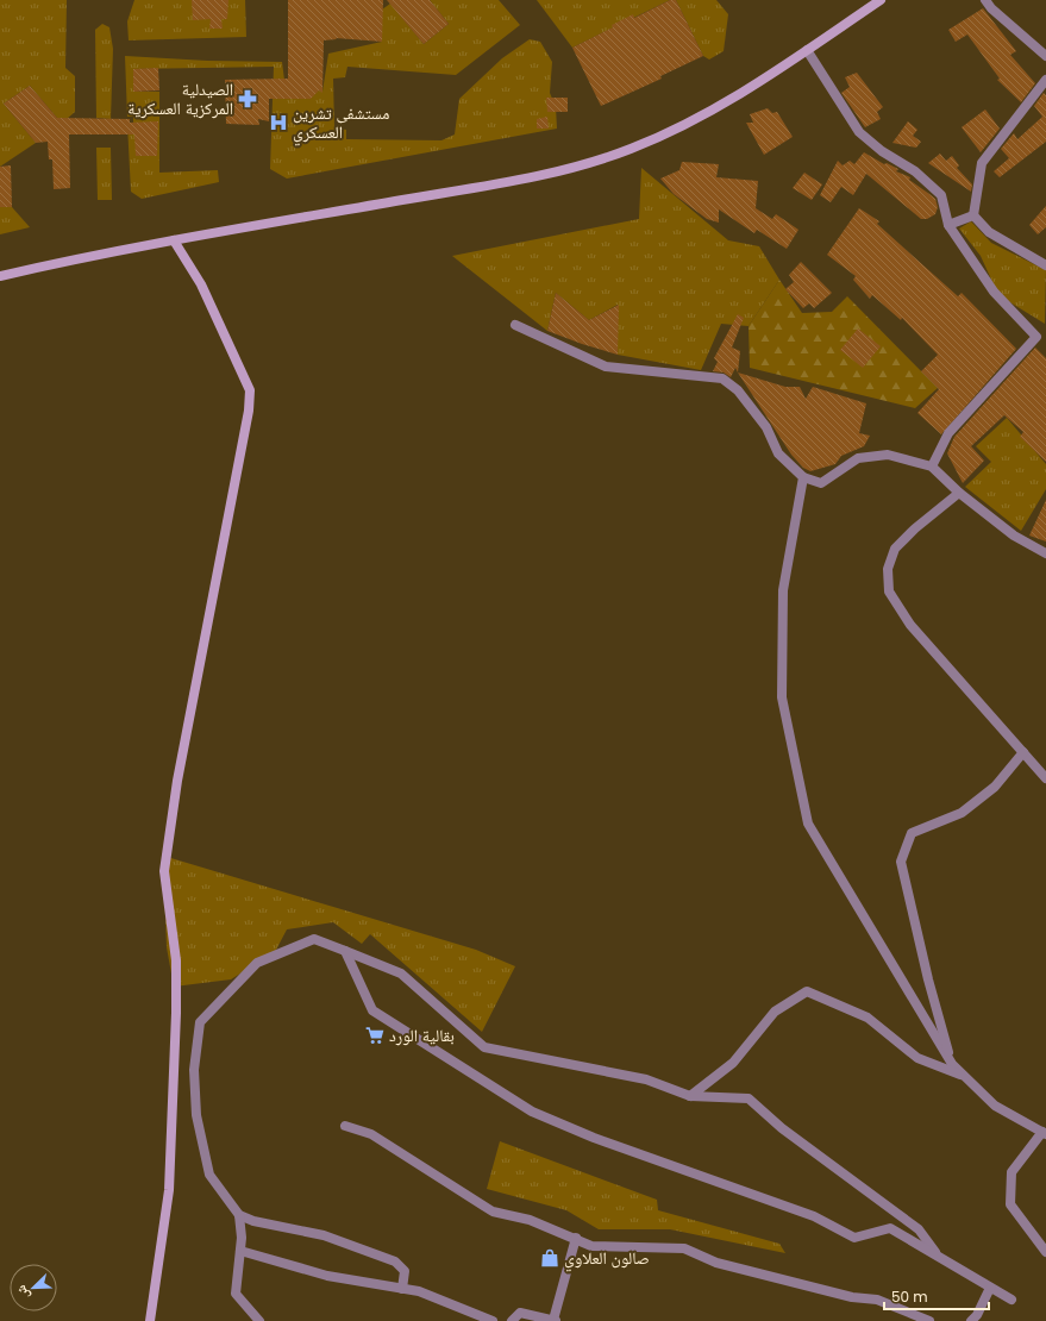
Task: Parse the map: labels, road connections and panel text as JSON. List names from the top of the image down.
{
  "places": {
    "pharmacy": ["الصيدلية المركزية العسكرية"],
    "hospital": ["مستشفى تشرين العسكري"],
    "supermarket": ["بقالية الورد"],
    "shop": ["صالون العلاوي"]
  },
  "scale_bar": "50 m",
  "north": "bottom left"
}
